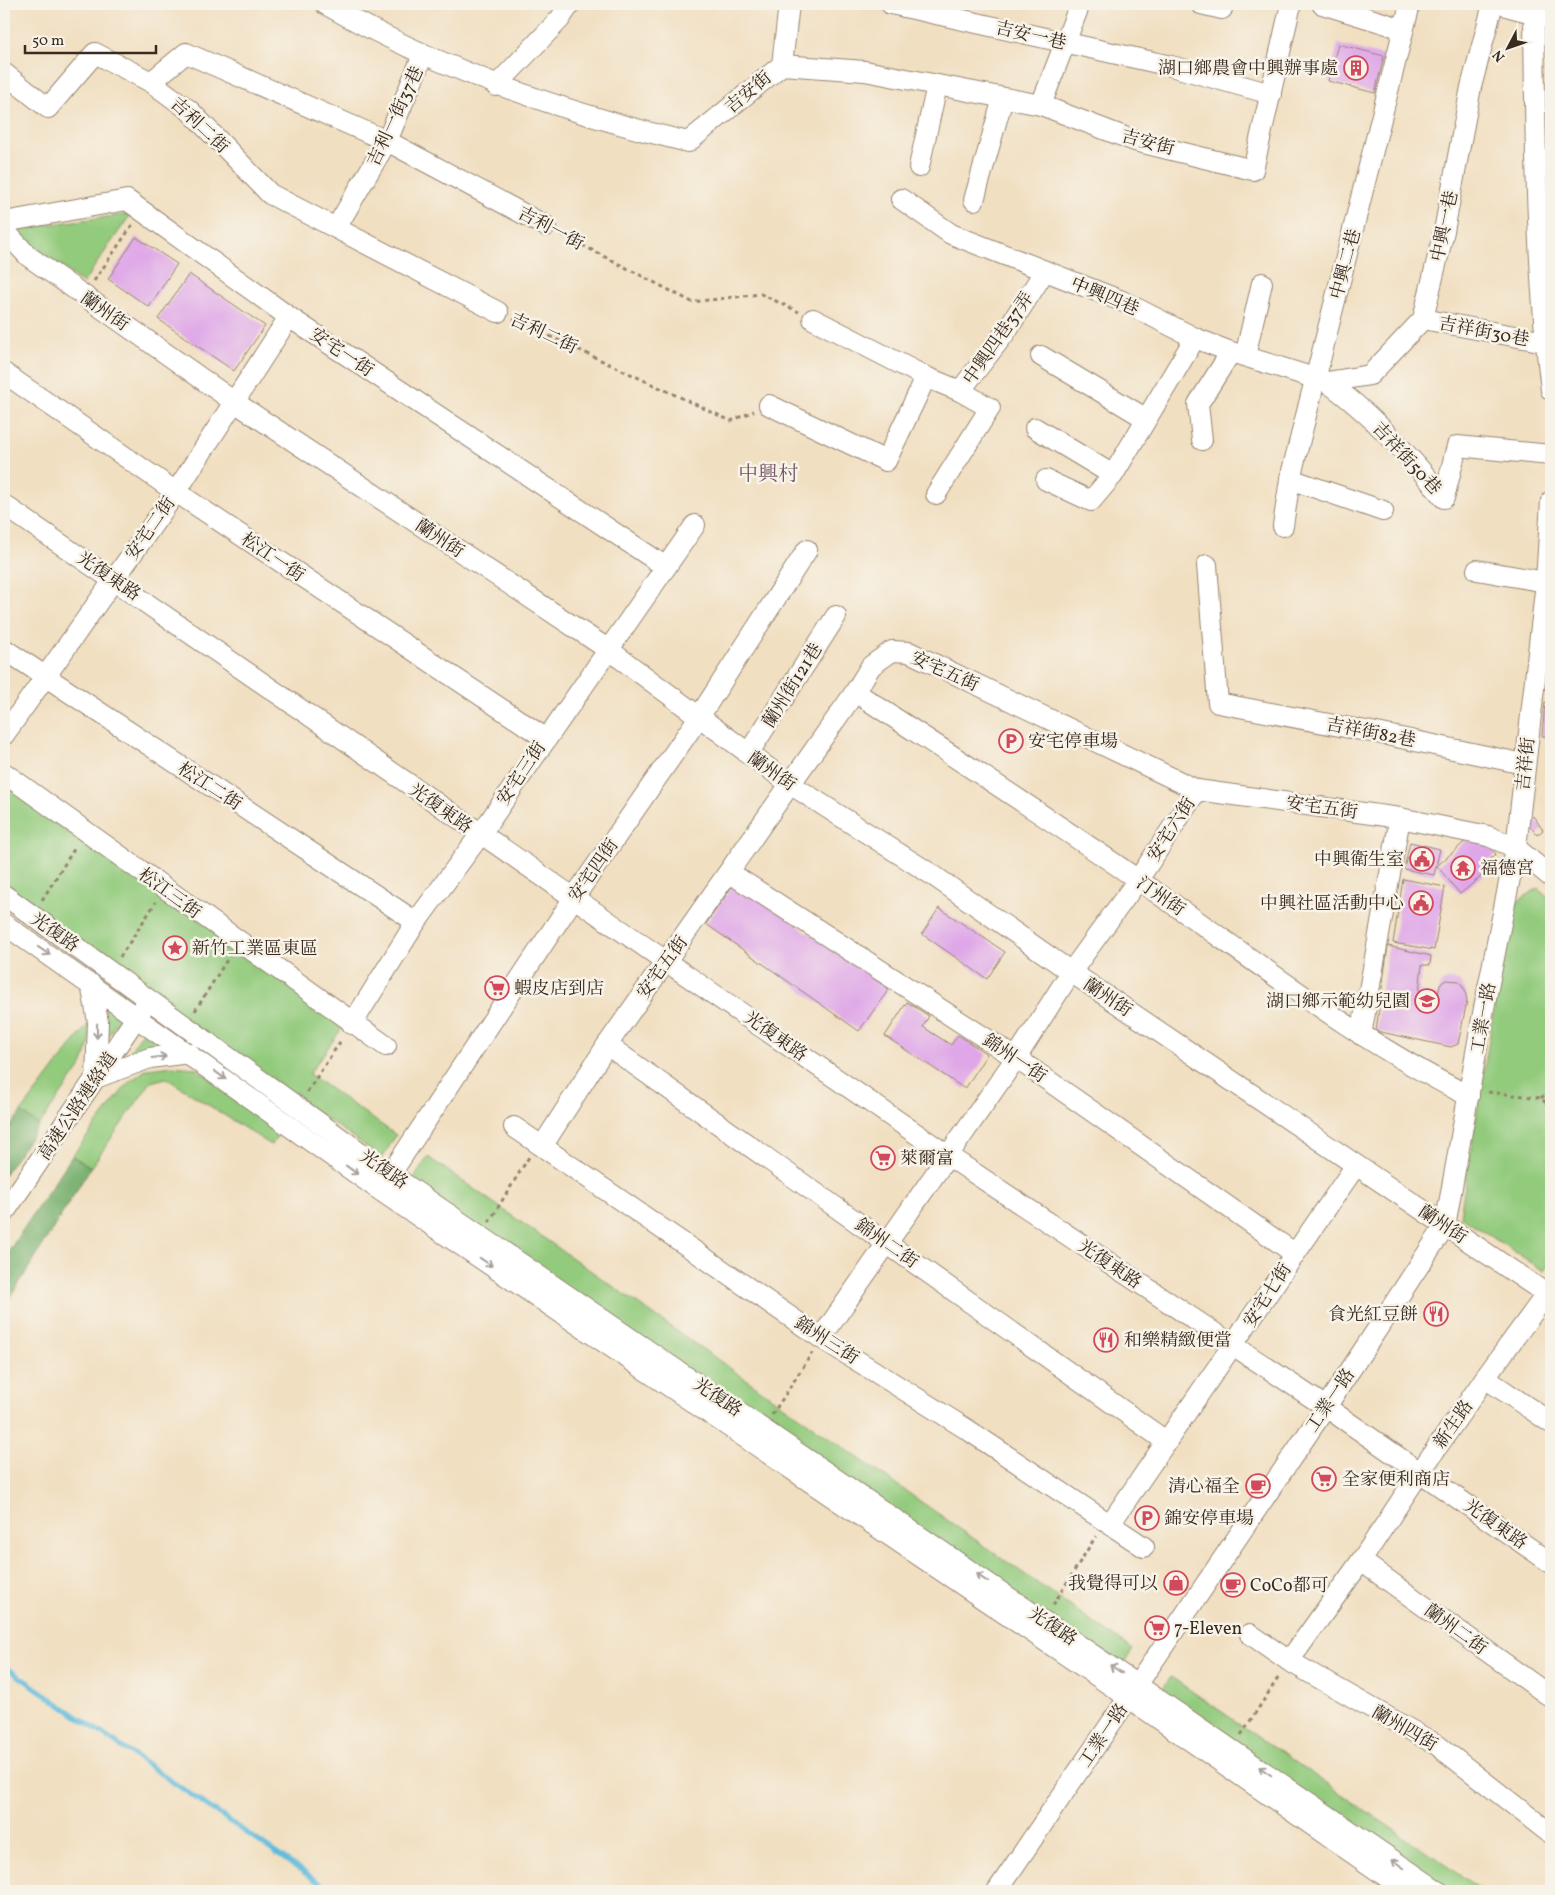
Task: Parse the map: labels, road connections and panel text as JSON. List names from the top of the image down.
{
  "streets": {
    "street": [
      "吉安一巷",
      "吉安街",
      "吉利一街37巷",
      "吉利二街",
      "中興一巷",
      "吉利一街",
      "中興二巷",
      "中興四巷",
      "蘭州街",
      "吉祥街30巷",
      "中興四巷37弄",
      "安宅一街",
      "吉祥街50巷",
      "安宅二街",
      "松江一街",
      "光復東路",
      "安宅五街",
      "蘭州街121巷",
      "吉祥街82巷",
      "吉祥街",
      "安宅三街",
      "松江二街",
      "安宅六街",
      "安宅四街",
      "松江三街",
      "汀州街",
      "光復路",
      "工業一路",
      "錦州一街",
      "高速公路連絡道",
      "錦州二街",
      "安宅七街",
      "錦州三街",
      "新生路",
      "蘭州二街",
      "蘭州四街"
    ]
  },
  "crossings": [
    ["吉安一巷", "吉安街"],
    ["吉安街", "吉利一街37巷"],
    ["吉利一街37巷", "吉利二街"],
    ["吉利一街37巷", "吉利一街"],
    ["吉利二街", "吉利一街"],
    ["中興一巷", "中興二巷"],
    ["中興一巷", "中興四巷"],
    ["中興一巷", "吉祥街30巷"],
    ["中興一巷", "吉祥街50巷"],
    ["中興二巷", "中興四巷"],
    ["中興二巷", "吉祥街50巷"],
    ["中興四巷", "中興四巷37弄"],
    ["中興四巷", "吉祥街50巷"],
    ["蘭州街", "安宅二街"],
    ["蘭州街", "安宅五街"],
    ["蘭州街", "蘭州街121巷"],
    ["蘭州街", "安宅三街"],
    ["蘭州街", "安宅六街"],
    ["蘭州街", "安宅四街"],
    ["蘭州街", "工業一路"],
    ["蘭州街", "安宅七街"],
    ["蘭州街", "新生路"],
    ["安宅一街", "安宅二街"],
    ["安宅一街", "安宅三街"],
    ["安宅二街", "松江一街"],
    ["安宅二街", "光復東路"],
    ["安宅二街", "松江二街"],
    ["松江一街", "安宅三街"],
    ["光復東路", "安宅五街"],
    ["光復東路", "安宅三街"],
    ["光復東路", "安宅六街"],
    ["光復東路", "安宅四街"],
    ["光復東路", "工業一路"],
    ["光復東路", "安宅七街"],
    ["光復東路", "新生路"],
    ["安宅五街", "吉祥街"],
    ["安宅五街", "安宅六街"],
    ["安宅五街", "汀州街"],
    ["安宅五街", "工業一路"],
    ["安宅五街", "錦州一街"],
    ["安宅五街", "錦州二街"],
    ["安宅五街", "錦州三街"],
    ["吉祥街82巷", "吉祥街"],
    ["吉祥街", "工業一路"],
    ["安宅三街", "松江二街"],
    ["安宅三街", "松江三街"],
    ["安宅六街", "汀州街"],
    ["安宅六街", "錦州一街"],
    ["安宅六街", "錦州二街"],
    ["安宅六街", "錦州三街"],
    ["安宅四街", "光復路"],
    ["汀州街", "工業一路"],
    ["光復路", "工業一路"],
    ["光復路", "高速公路連絡道"],
    ["錦州一街", "安宅七街"],
    ["錦州二街", "安宅七街"],
    ["安宅七街", "錦州三街"],
    ["新生路", "蘭州二街"],
    ["新生路", "蘭州四街"]
  ],
  "districts": ["中興村"],
  "places": {
    "building": ["湖口鄉農會中興辦事處"],
    "parking": ["安宅停車場", "錦安停車場"],
    "public building": ["中興衛生室", "中興社區活動中心"],
    "temple": ["福德宮"],
    "place": ["新竹工業區東區"],
    "supermarket": [
      "蝦皮店到店",
      "萊爾富",
      "全家便利商店",
      "7-Eleven"
    ],
    "school or university": ["湖口鄉示範幼兒園"],
    "restaurant": ["食光紅豆餅", "和樂精緻便當"],
    "cafe": ["清心福全", "CoCo都可"],
    "shop": ["我覺得可以"]
  },
  "scale_bar": "50 m",
  "north": "bottom left"
}
